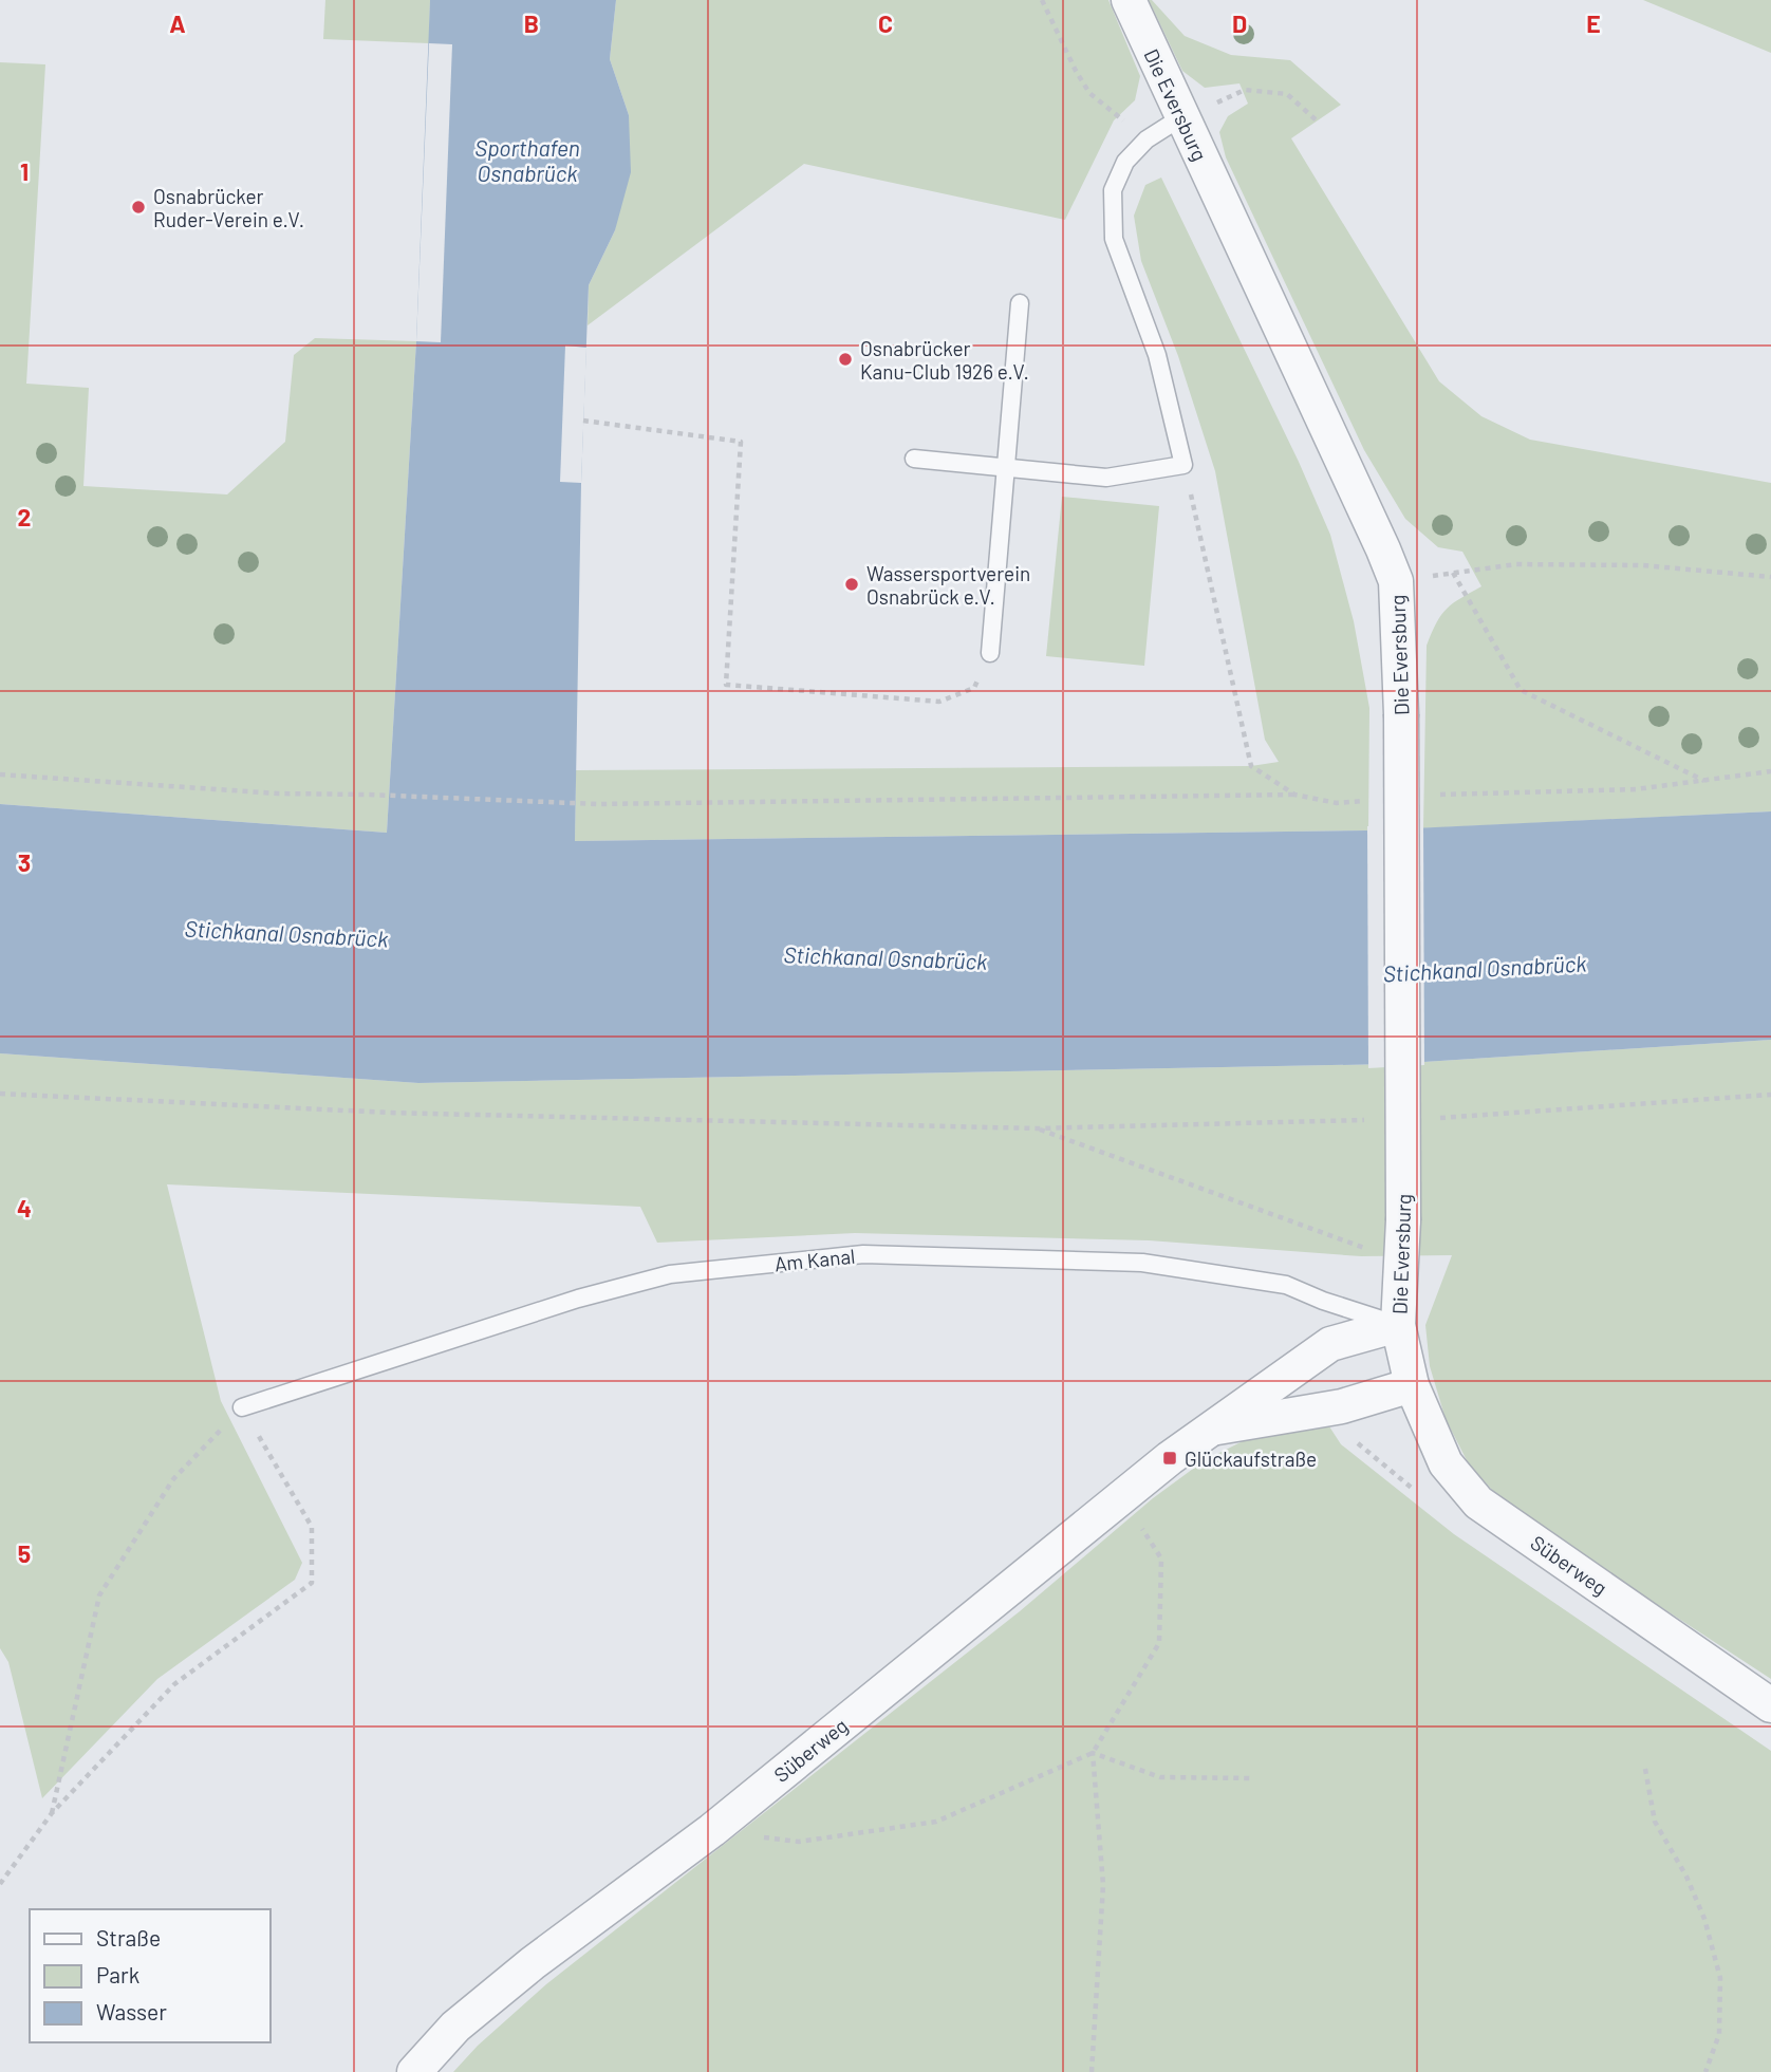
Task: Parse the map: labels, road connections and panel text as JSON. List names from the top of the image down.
{
  "streets": {
    "street": ["Die Eversburg", "Süberweg"],
    "lane": ["Am Kanal"]
  },
  "crossings": [
    ["Die Eversburg", "Am Kanal"],
    ["Die Eversburg", "Süberweg"],
    ["Am Kanal", "Süberweg"]
  ],
  "water": ["Sporthafen Osnabrück", "Stichkanal Osnabrück"],
  "places": {
    "other": ["Osnabrücker Ruder-Verein e.V.", "Osnabrücker Kanu-Club 1926 e.V.", "Wassersportverein Osnabrück e.V."],
    "transit": ["Glückaufstraße"]
  },
  "legend": ["Straße", "Park", "Wasser"],
  "grid": {
    "columns": [
      "A",
      "B",
      "C",
      "D",
      "E"
    ],
    "rows": [
      "1",
      "2",
      "3",
      "4",
      "5"
    ]
  }
}
